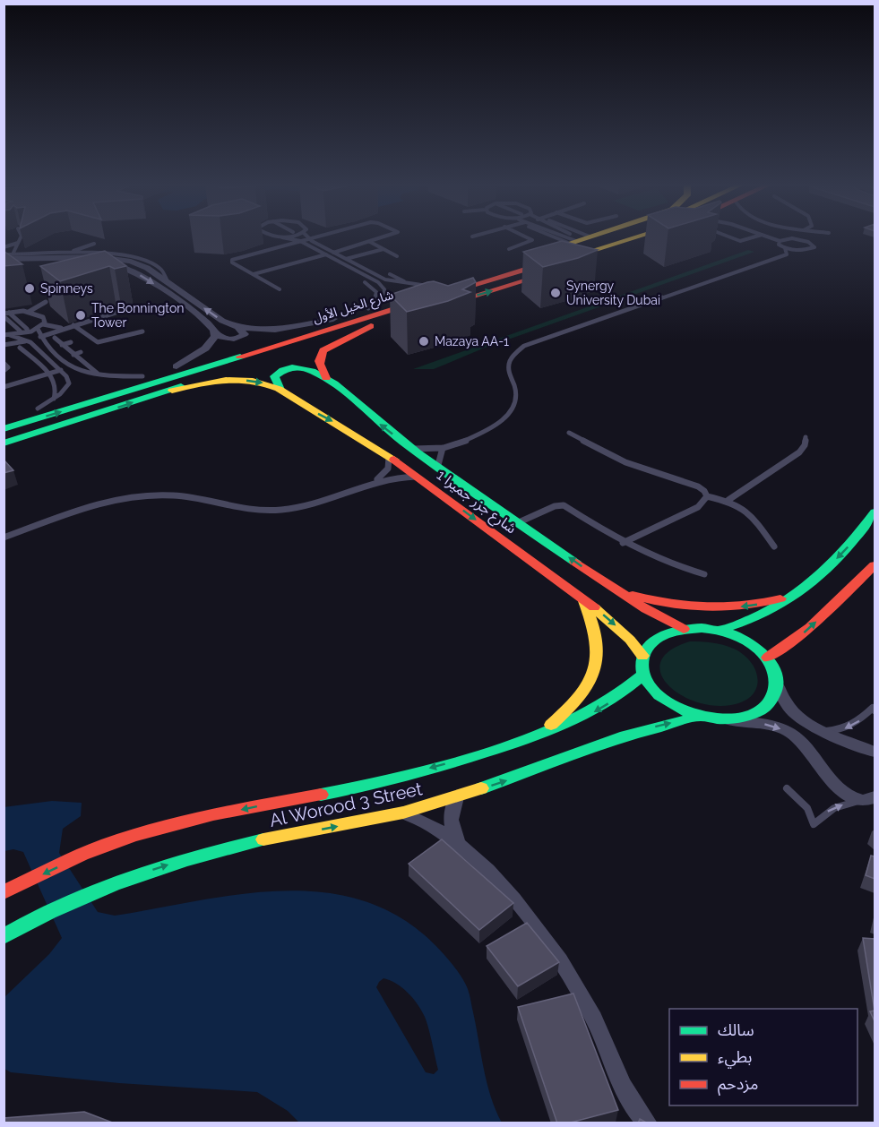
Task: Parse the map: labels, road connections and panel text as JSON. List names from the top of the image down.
{
  "streets": {
    "street": ["شارع الخيل الأول", "شارع جزر جميرا 1", "Al Worood 3 Street"]
  },
  "crossings": [
    ["شارع جزر جميرا 1", "Al Worood 3 Street"]
  ],
  "places": [
    "Spinneys",
    "Synergy University Dubai",
    "The Bonnington Tower",
    "Mazaya AA-1"
  ],
  "legend": ["سالك", "بطيء", "مزدحم"]
}
